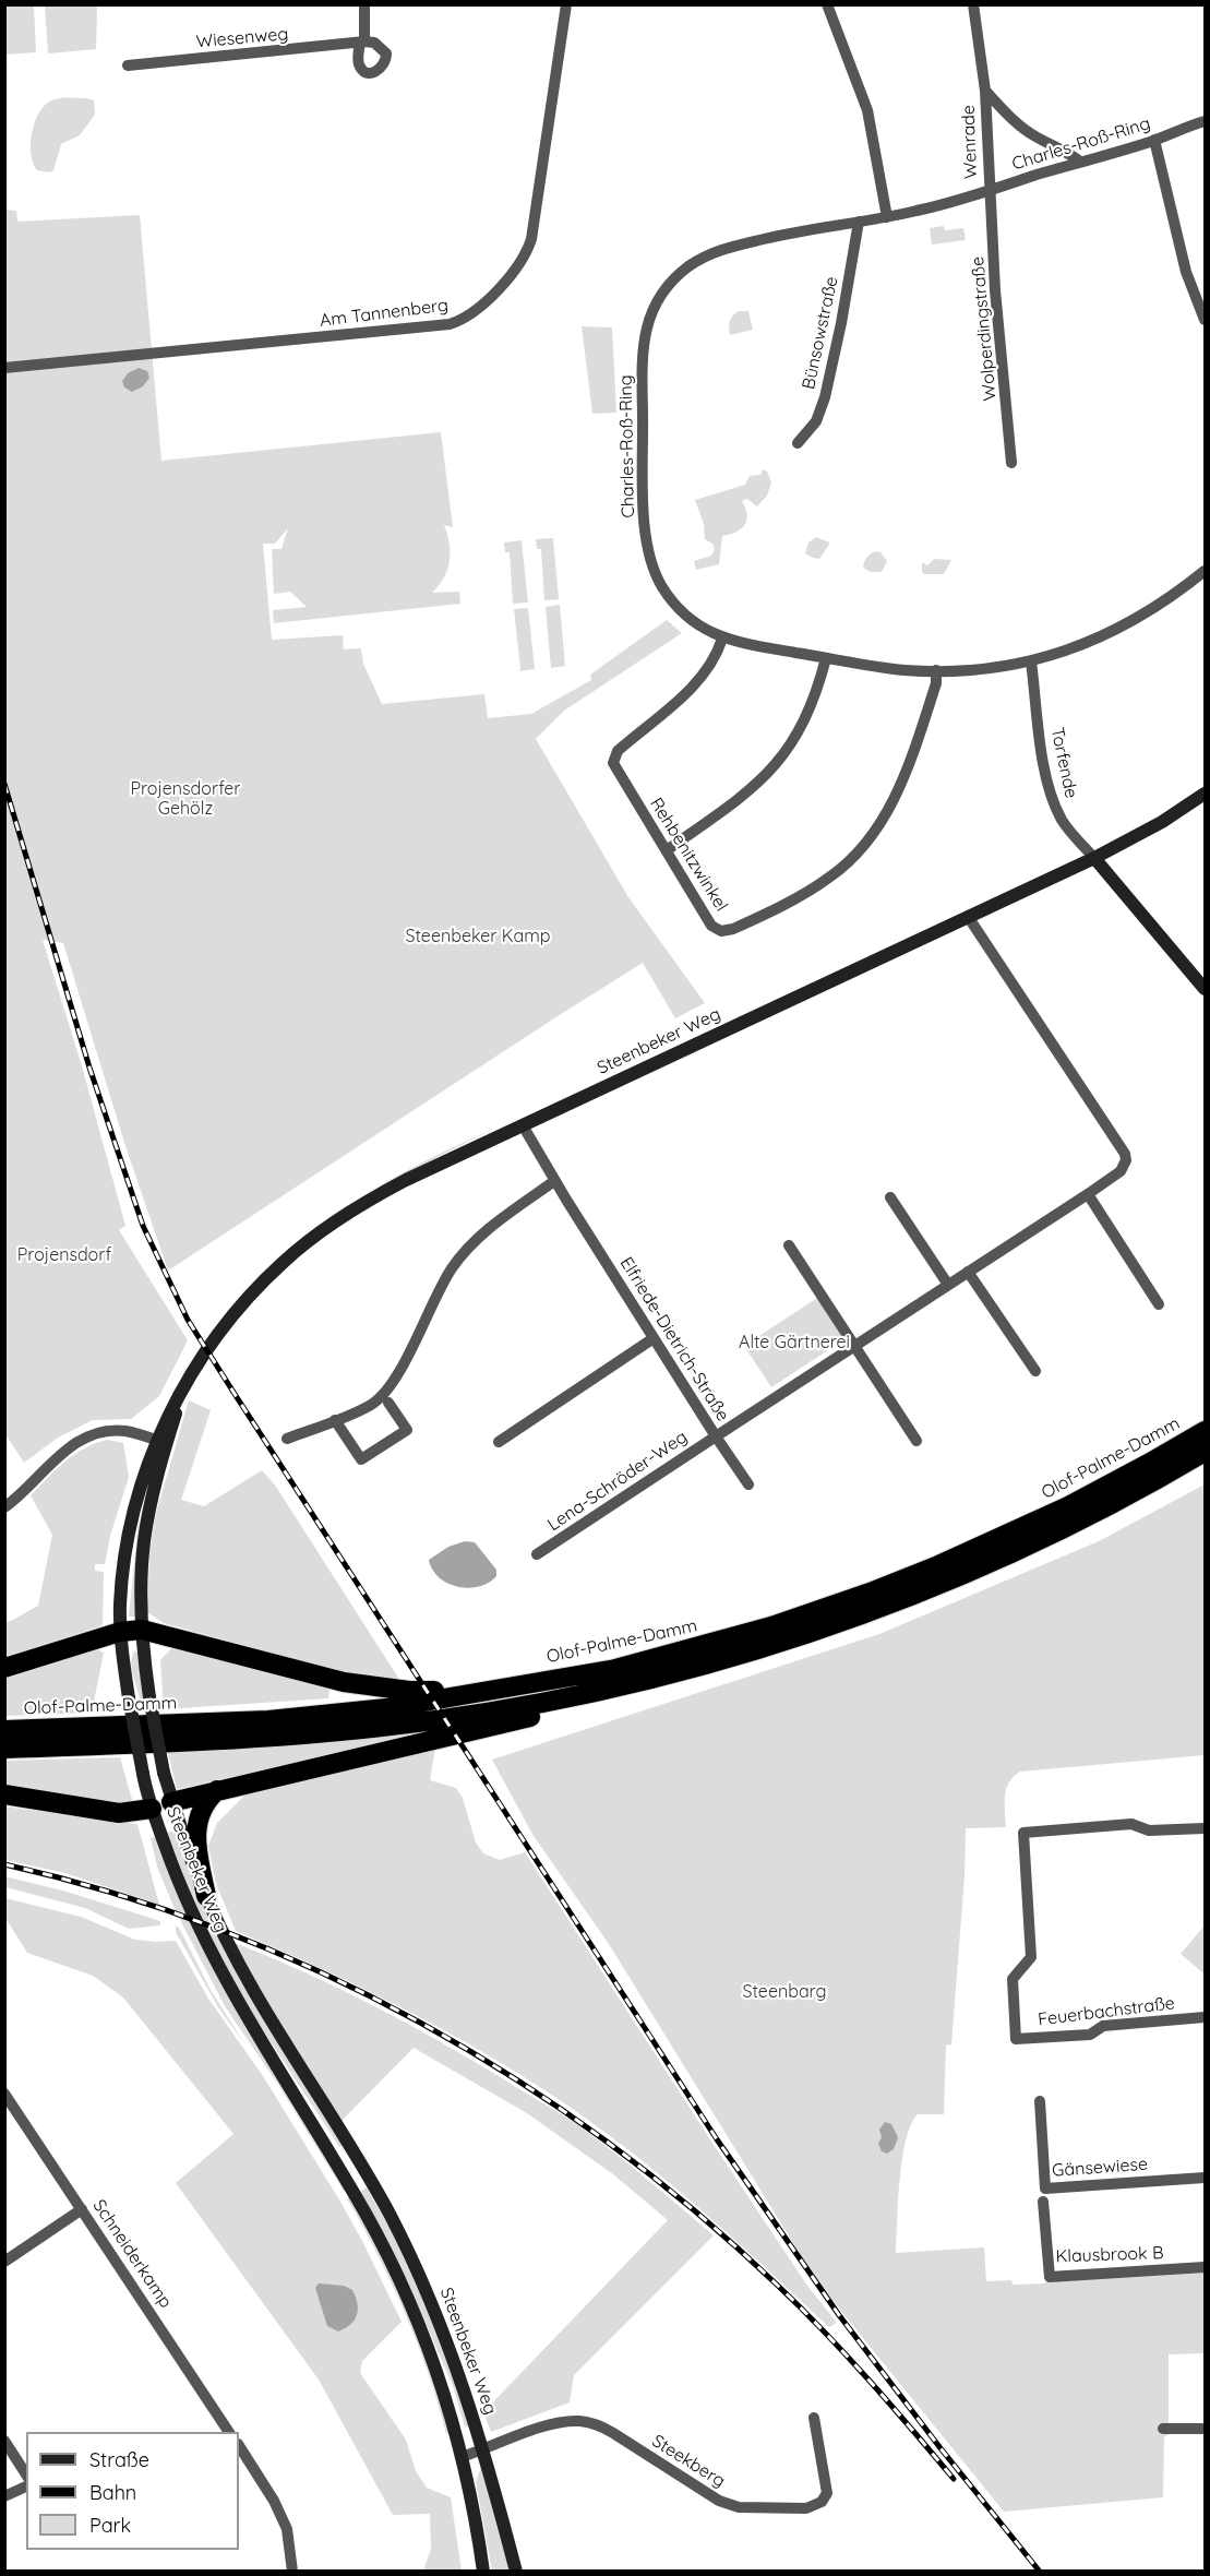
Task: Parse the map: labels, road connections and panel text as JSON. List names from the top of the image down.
{
  "streets": {
    "highway": ["Olof-Palme-Damm"],
    "main road": ["Steenbeker Weg"],
    "street": [
      "Wiesenweg",
      "Wenrade",
      "Charles-Roß-Ring",
      "Am Tannenberg",
      "Wolperdingstraße",
      "Bünsowstraße",
      "Torfende",
      "Rehbenitzwinkel",
      "Elfriede-Dietrich-Straße",
      "Lena-Schröder-Weg",
      "Feuerbachstraße",
      "Gänsewiese",
      "Schneiderkamp",
      "Klausbrook B",
      "Steekberg"
    ]
  },
  "crossings": [
    ["Wenrade", "Charles-Roß-Ring"],
    ["Wenrade", "Wolperdingstraße"],
    ["Charles-Roß-Ring", "Wolperdingstraße"],
    ["Charles-Roß-Ring", "Bünsowstraße"],
    ["Charles-Roß-Ring", "Torfende"],
    ["Charles-Roß-Ring", "Rehbenitzwinkel"],
    ["Torfende", "Steenbeker Weg"],
    ["Steenbeker Weg", "Elfriede-Dietrich-Straße"],
    ["Steenbeker Weg", "Steekberg"],
    ["Elfriede-Dietrich-Straße", "Lena-Schröder-Weg"]
  ],
  "parks": [
    "Projensdorfer Gehölz",
    "Steenbeker Kamp",
    "Projensdorf",
    "Alte Gärtnerei",
    "Steenbarg"
  ],
  "legend": ["Straße", "Bahn", "Park"]
}
